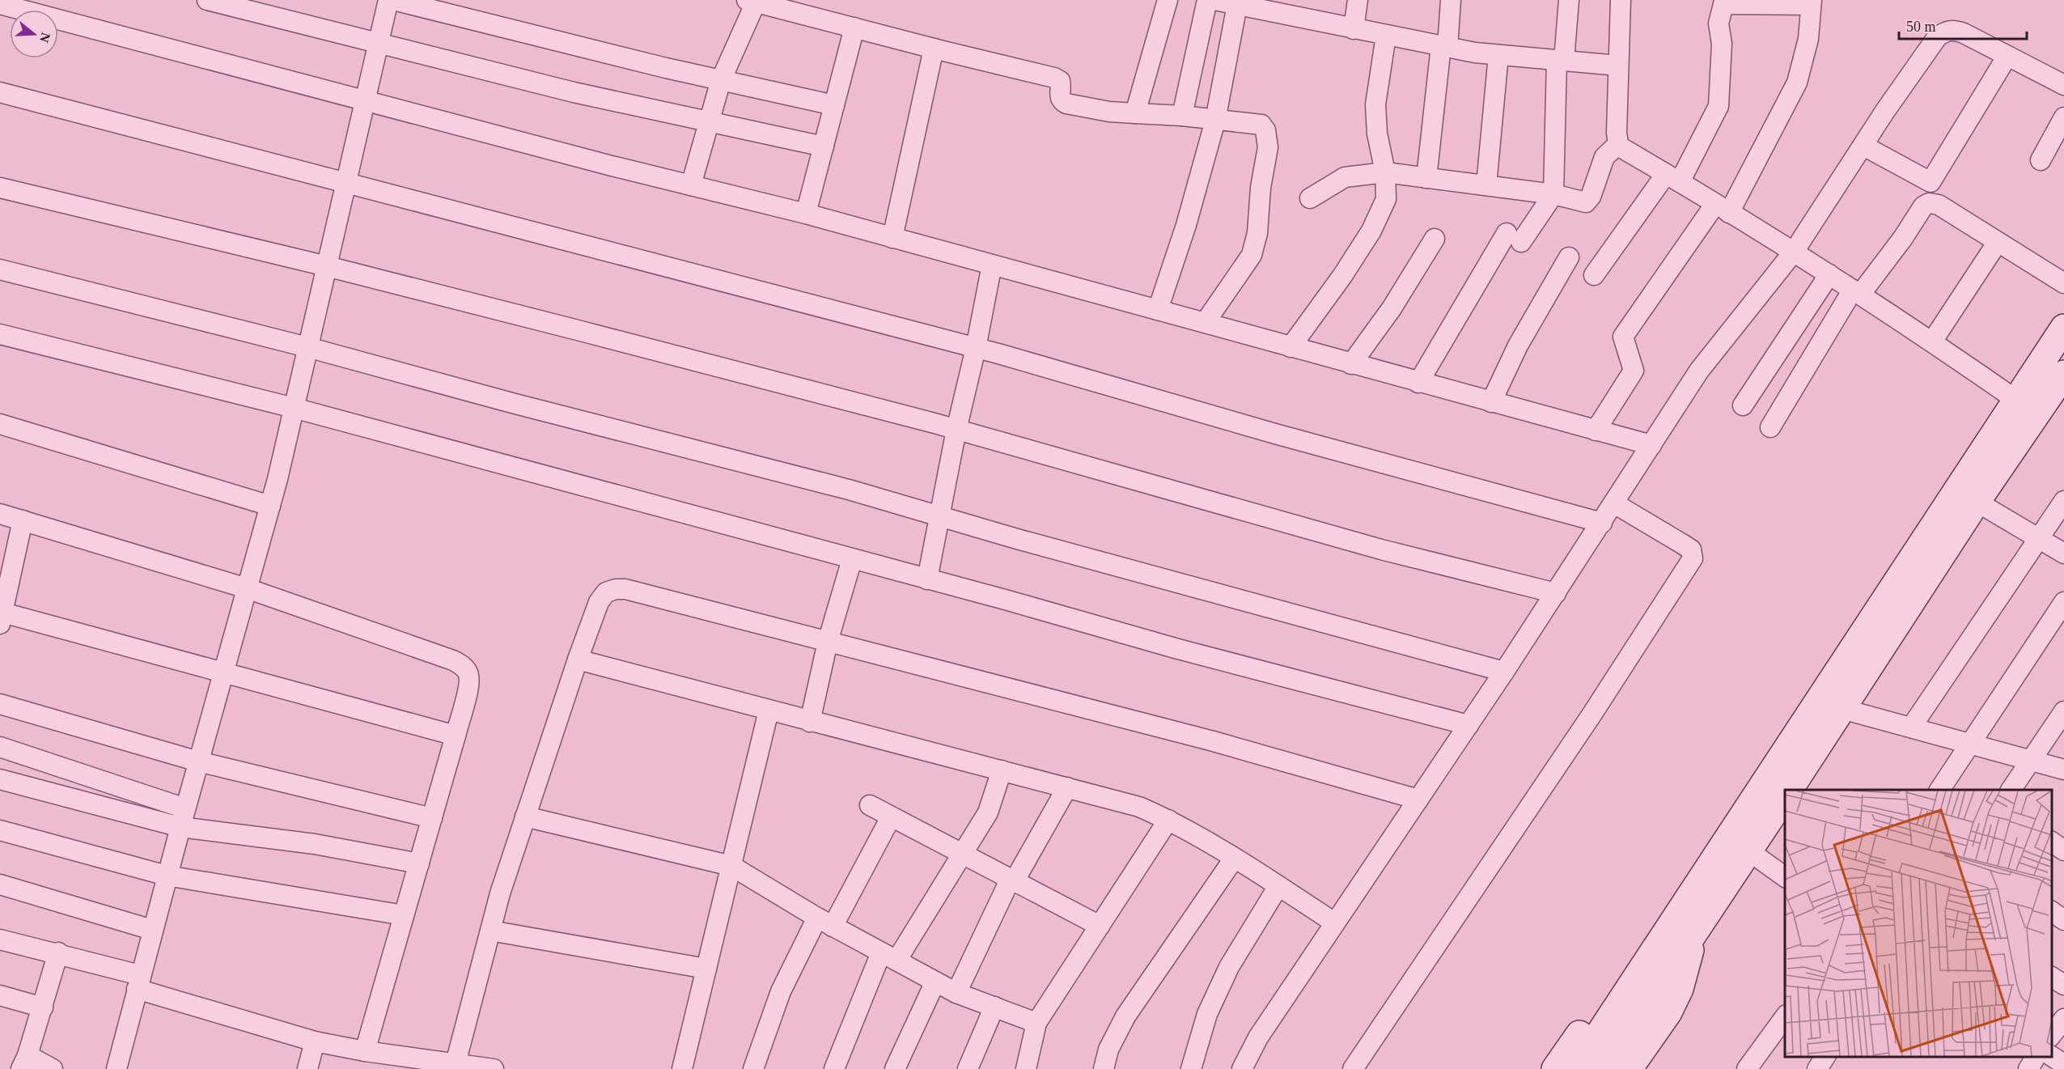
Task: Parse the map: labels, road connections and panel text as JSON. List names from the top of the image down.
{
  "scale_bar": "50 m",
  "north": "right"
}
